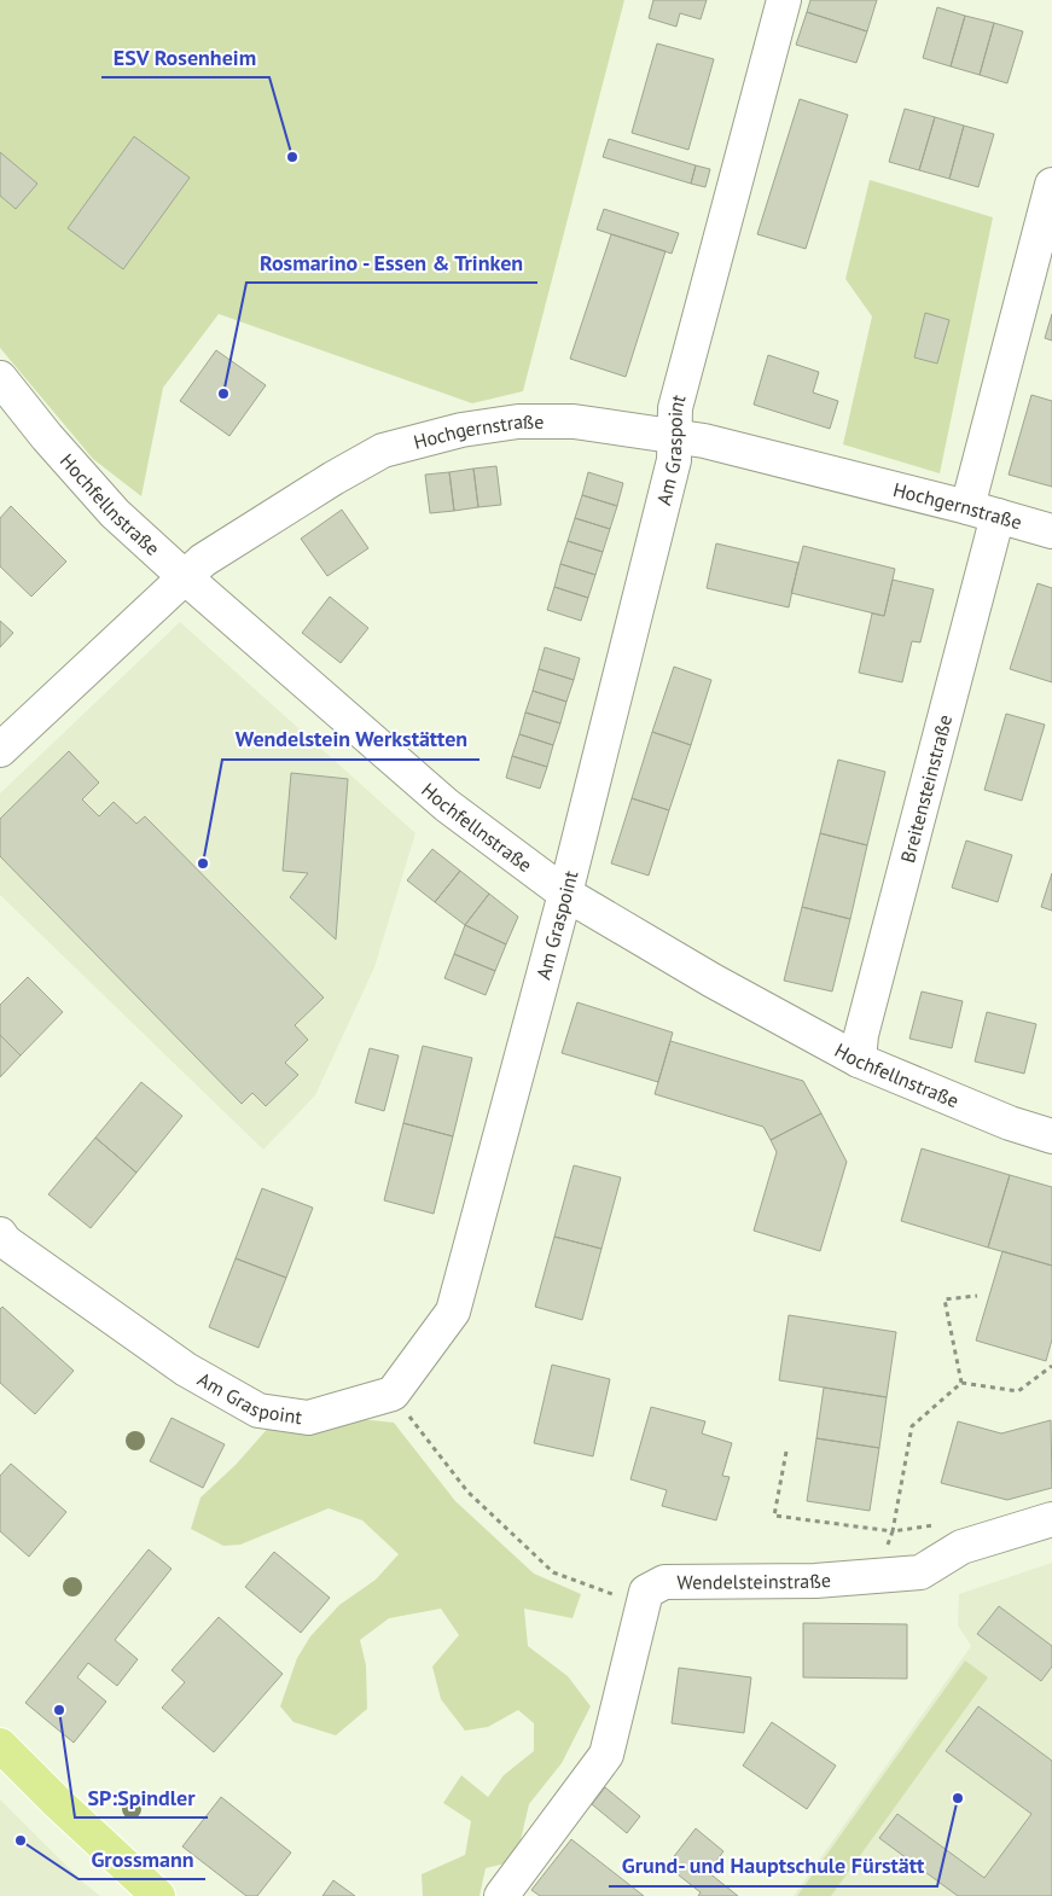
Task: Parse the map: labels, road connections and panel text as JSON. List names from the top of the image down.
{
  "streets": {
    "street": [
      "Hochgernstraße",
      "Am Graspoint",
      "Hochfellnstraße",
      "Breitensteinstraße",
      "Wendelsteinstraße"
    ]
  },
  "crossings": [
    ["Hochgernstraße", "Am Graspoint"],
    ["Hochgernstraße", "Hochfellnstraße"],
    ["Hochgernstraße", "Breitensteinstraße"],
    ["Am Graspoint", "Hochfellnstraße"],
    ["Hochfellnstraße", "Breitensteinstraße"]
  ],
  "places": [
    "ESV Rosenheim",
    "Rosmarino - Essen & Trinken",
    "Wendelstein Werkstätten",
    "SP:Spindler",
    "Grund- und Hauptschule Fürstätt",
    "Grossmann"
  ]
}
